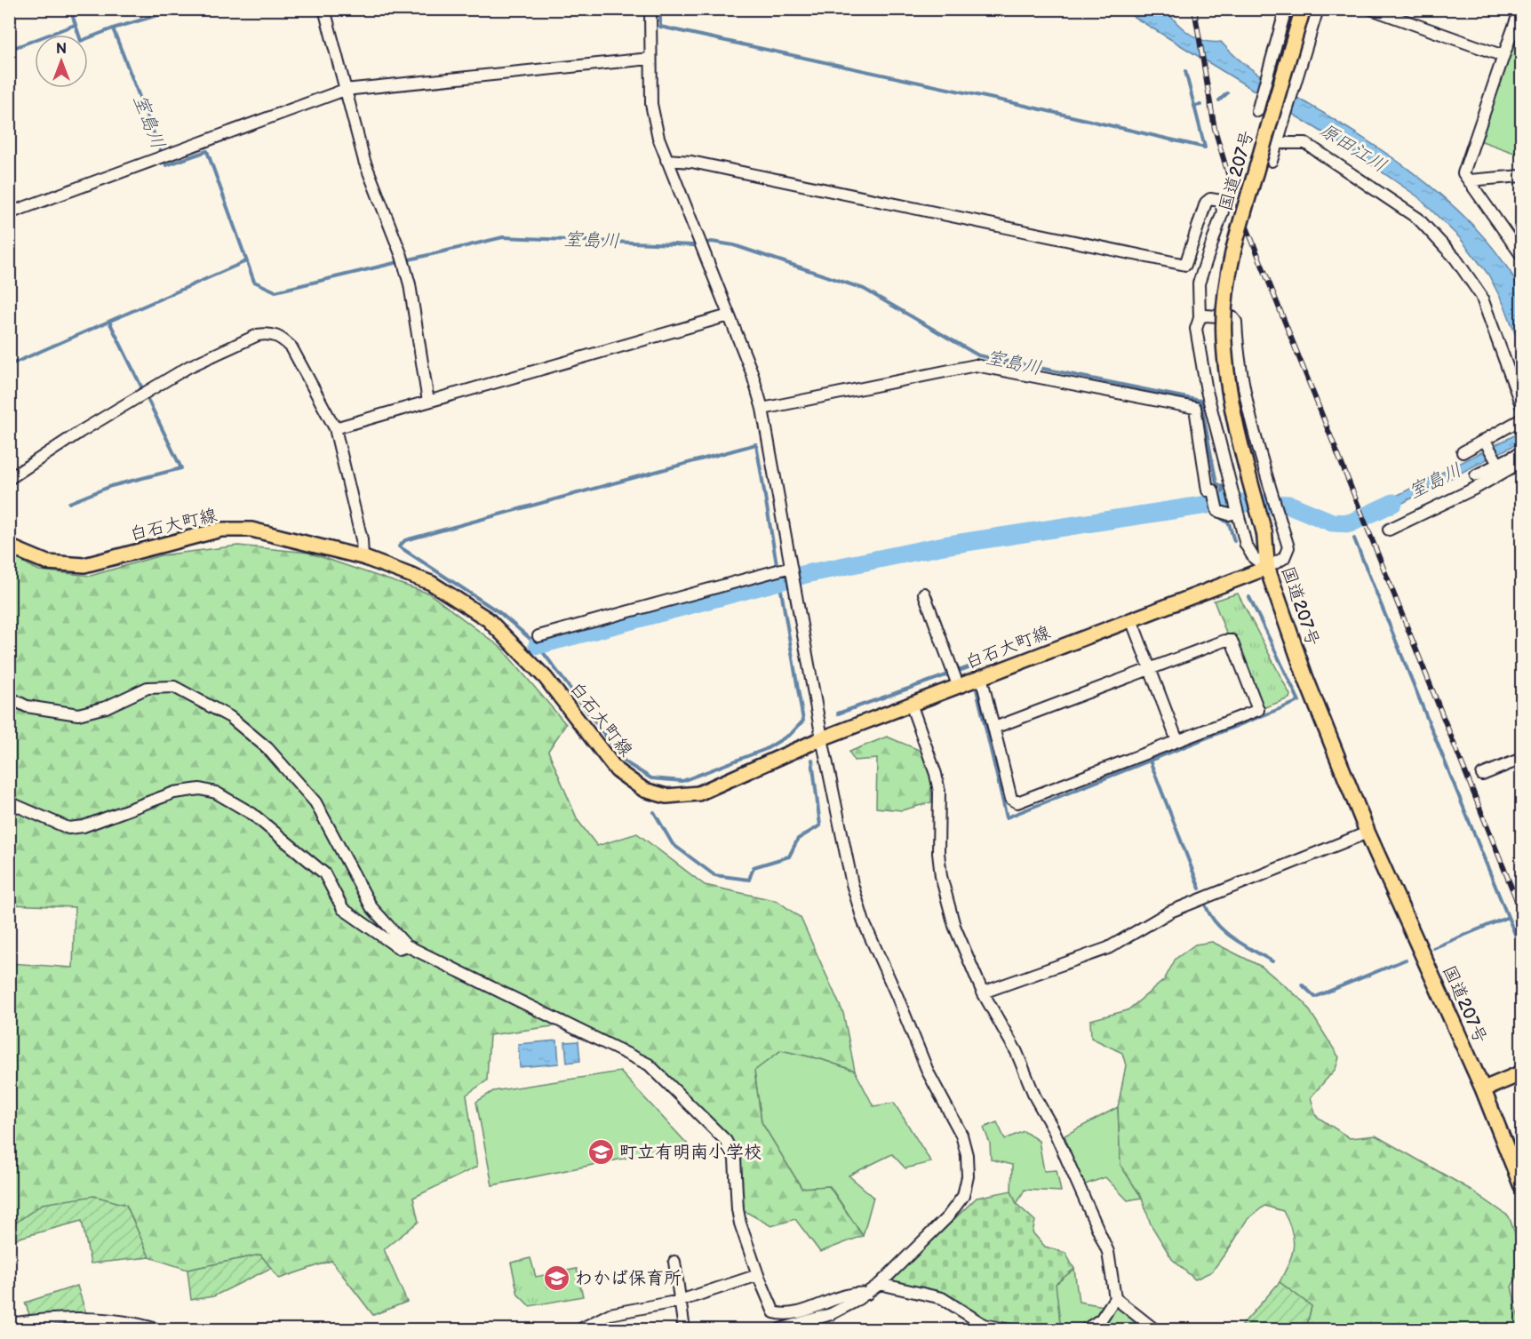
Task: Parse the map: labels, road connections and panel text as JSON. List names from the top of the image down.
{
  "streets": {
    "highway": ["国道207号"],
    "main road": ["白石大町線"]
  },
  "crossings": [
    ["国道207号", "白石大町線"]
  ],
  "water": ["室島川", "原田江川"],
  "places": {
    "school or university": ["町立有明南小学校", "わかば保育所"]
  },
  "north": "top"
}
